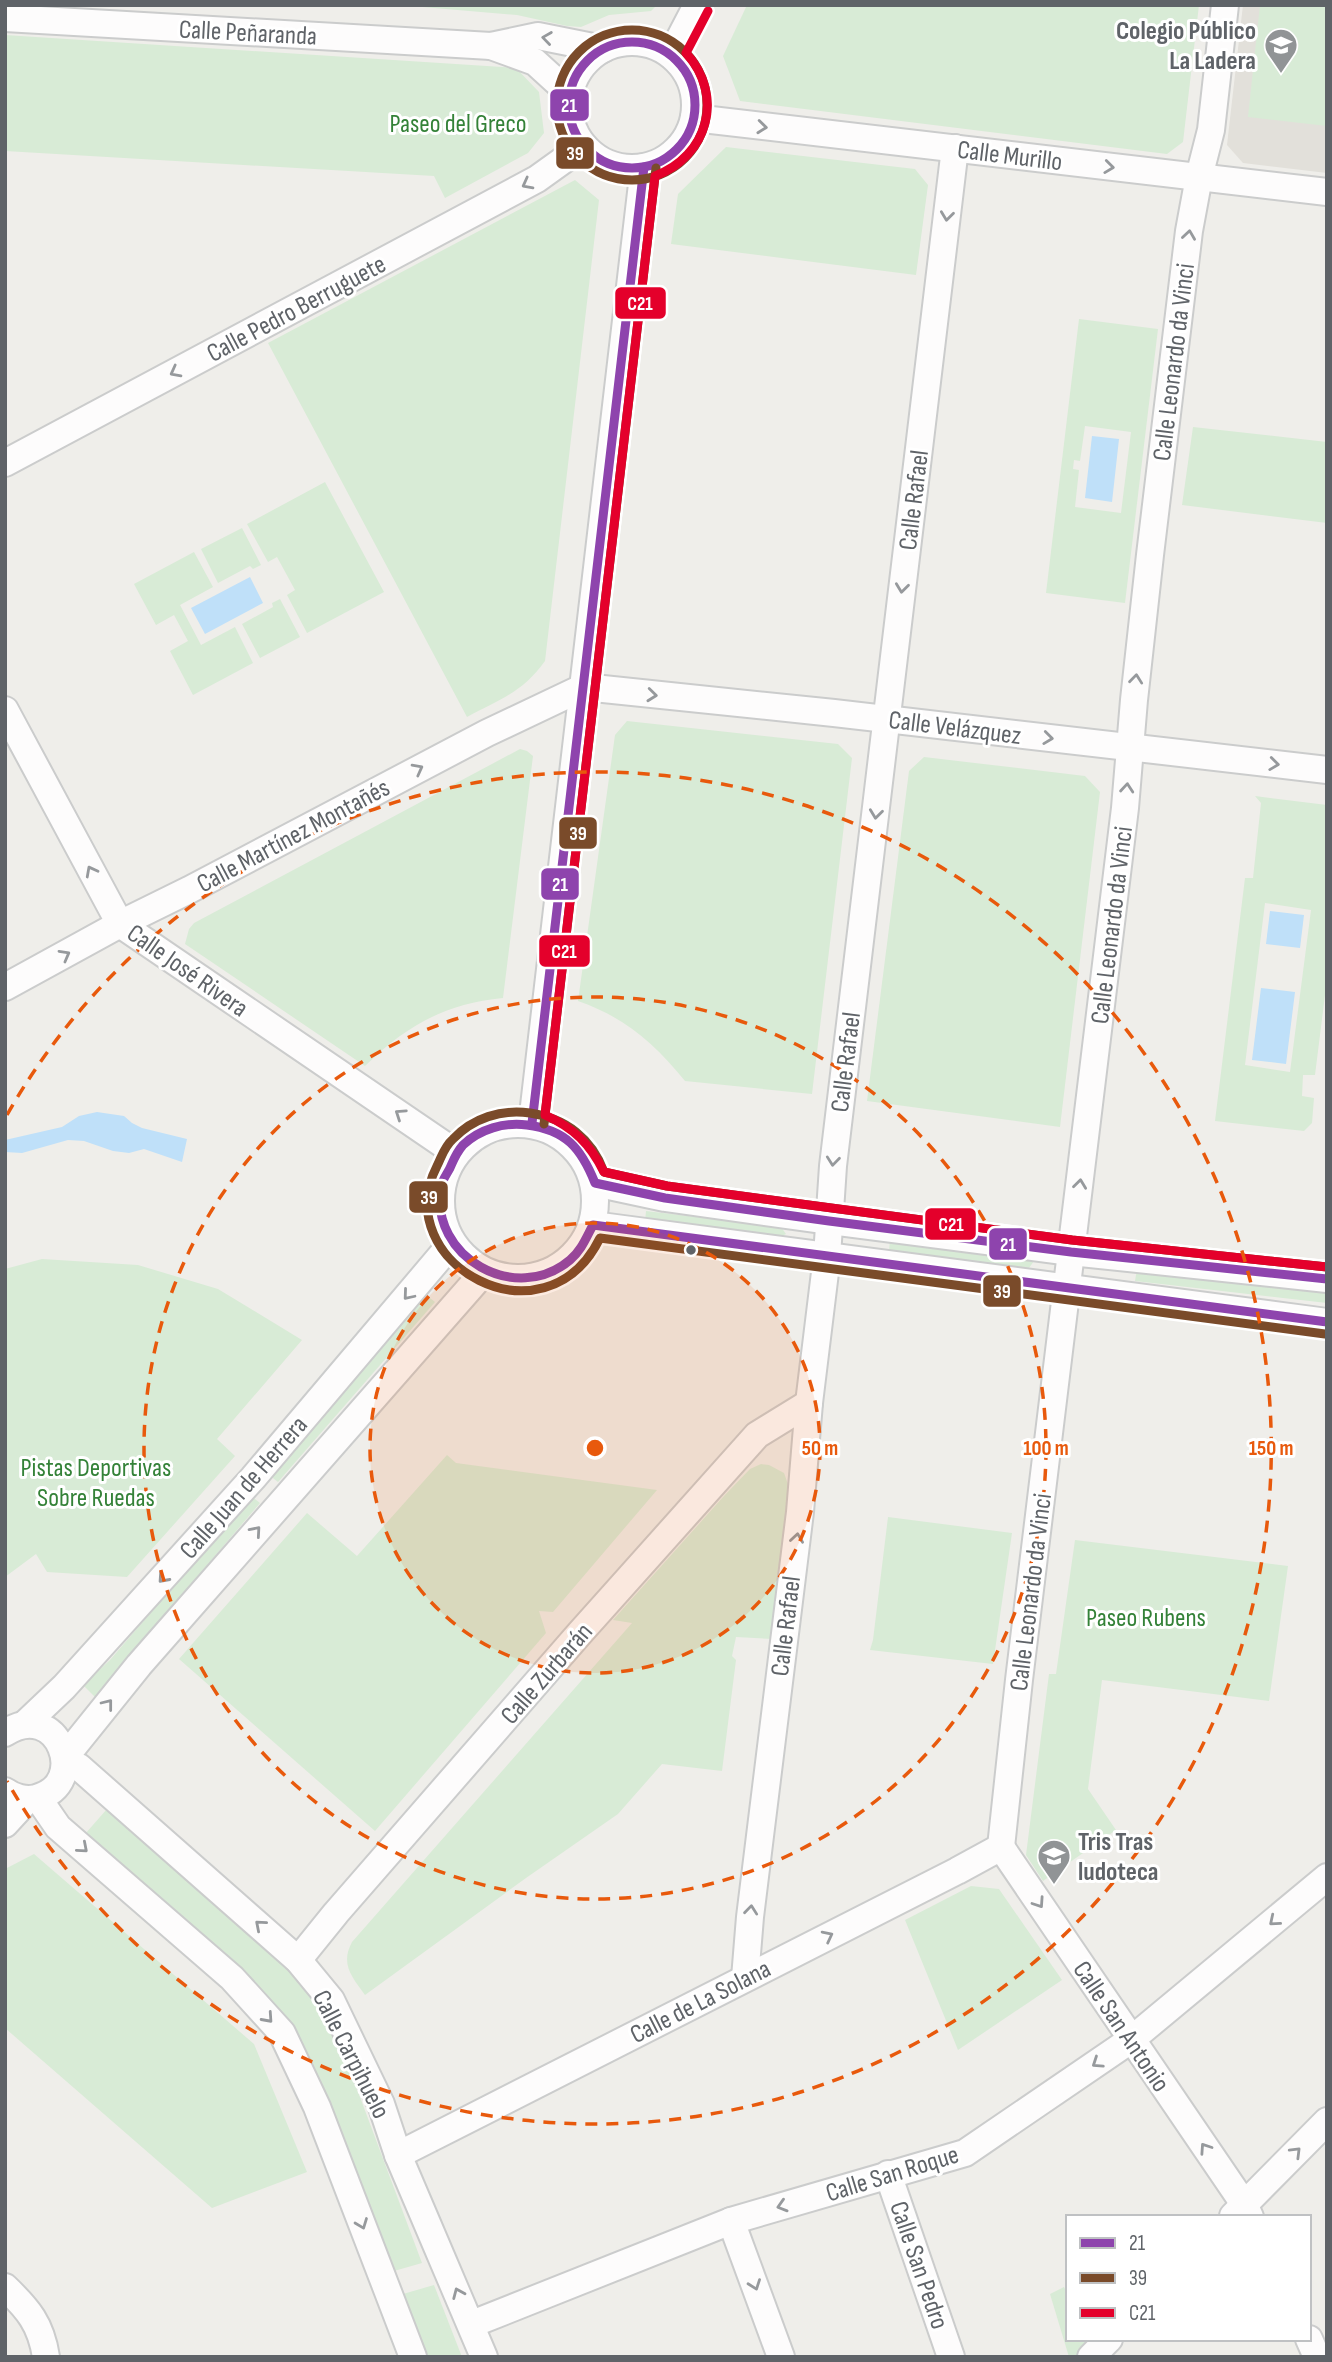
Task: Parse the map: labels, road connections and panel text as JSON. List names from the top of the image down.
{
  "streets": {
    "street": [
      "Calle Peñaranda",
      "Calle Murillo",
      "Calle Pedro Berruguete",
      "Calle Leonardo da Vinci",
      "Calle Rafael",
      "Calle Velázquez",
      "Calle Martínez Montañés",
      "Calle José Rivera",
      "Calle Juan de Herrera",
      "Calle Zurbarán",
      "Calle de La Solana",
      "Calle San Antonio",
      "Calle Carpihuelo",
      "Calle San Roque",
      "Calle San Pedro"
    ]
  },
  "crossings": [
    ["Calle Peñaranda", "Calle Murillo"],
    ["Calle Peñaranda", "Calle Pedro Berruguete"],
    ["Calle Murillo", "Calle Pedro Berruguete"],
    ["Calle Murillo", "Calle Leonardo da Vinci"],
    ["Calle Murillo", "Calle Rafael"],
    ["Calle Leonardo da Vinci", "Calle Velázquez"],
    ["Calle Leonardo da Vinci", "Calle de La Solana"],
    ["Calle Leonardo da Vinci", "Calle San Antonio"],
    ["Calle Rafael", "Calle Velázquez"],
    ["Calle Rafael", "Calle Zurbarán"],
    ["Calle Rafael", "Calle de La Solana"],
    ["Calle Velázquez", "Calle Martínez Montañés"],
    ["Calle Martínez Montañés", "Calle José Rivera"],
    ["Calle José Rivera", "Calle Juan de Herrera"],
    ["Calle Juan de Herrera", "Calle Carpihuelo"],
    ["Calle Zurbarán", "Calle Carpihuelo"],
    ["Calle de La Solana", "Calle San Antonio"],
    ["Calle de La Solana", "Calle Carpihuelo"],
    ["Calle San Antonio", "Calle San Roque"],
    ["Calle Carpihuelo", "Calle San Roque"],
    ["Calle San Roque", "Calle San Pedro"]
  ],
  "one_way": [
    "Calle Murillo",
    "Calle Pedro Berruguete",
    "Calle Leonardo da Vinci",
    "Calle Velázquez",
    "Calle Martínez Montañés",
    "Calle José Rivera",
    "Calle de La Solana",
    "Calle San Roque"
  ],
  "parks": ["Paseo del Greco", "Pistas Deportivas Sobre Ruedas", "Paseo Rubens"],
  "places": {
    "school or university": ["Colegio Público La Ladera", "Tris Tras ludoteca"]
  },
  "lines": ["transit line C21", "transit line 39", "transit line 21"],
  "legend": ["21", "39", "C21"],
  "rings": ["50 m", "100 m", "150 m"]
}
